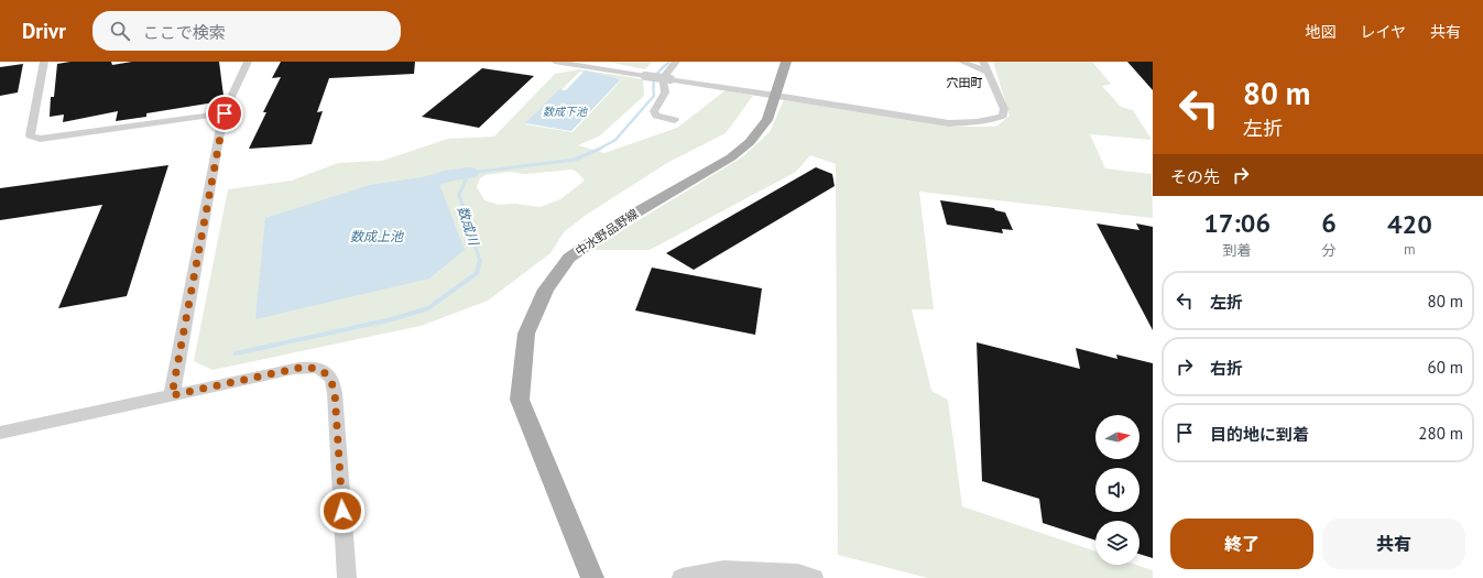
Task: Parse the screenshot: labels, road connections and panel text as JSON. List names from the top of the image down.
{
  "streets": {
    "main road": ["中水野品野線"]
  },
  "districts": ["穴田町"],
  "water": ["数成下池", "数成川", "数成上池"],
  "north": "right",
  "page": {
    "header": "Drivr",
    "search": "ここで検索",
    "nav": ["地図", "レイヤ", "共有"],
    "turn": ["80 m", "左折"],
    "then": "その先",
    "eta": [
      "17:06",
      "到着",
      "6",
      "分",
      "420",
      "m"
    ],
    "list": [
      {
        "name": "左折",
        "value": "80 m"
      },
      {
        "name": "右折",
        "value": "60 m"
      },
      {
        "name": "目的地に到着",
        "value": "280 m"
      }
    ],
    "buttons": ["終了", "共有"]
  }
}
